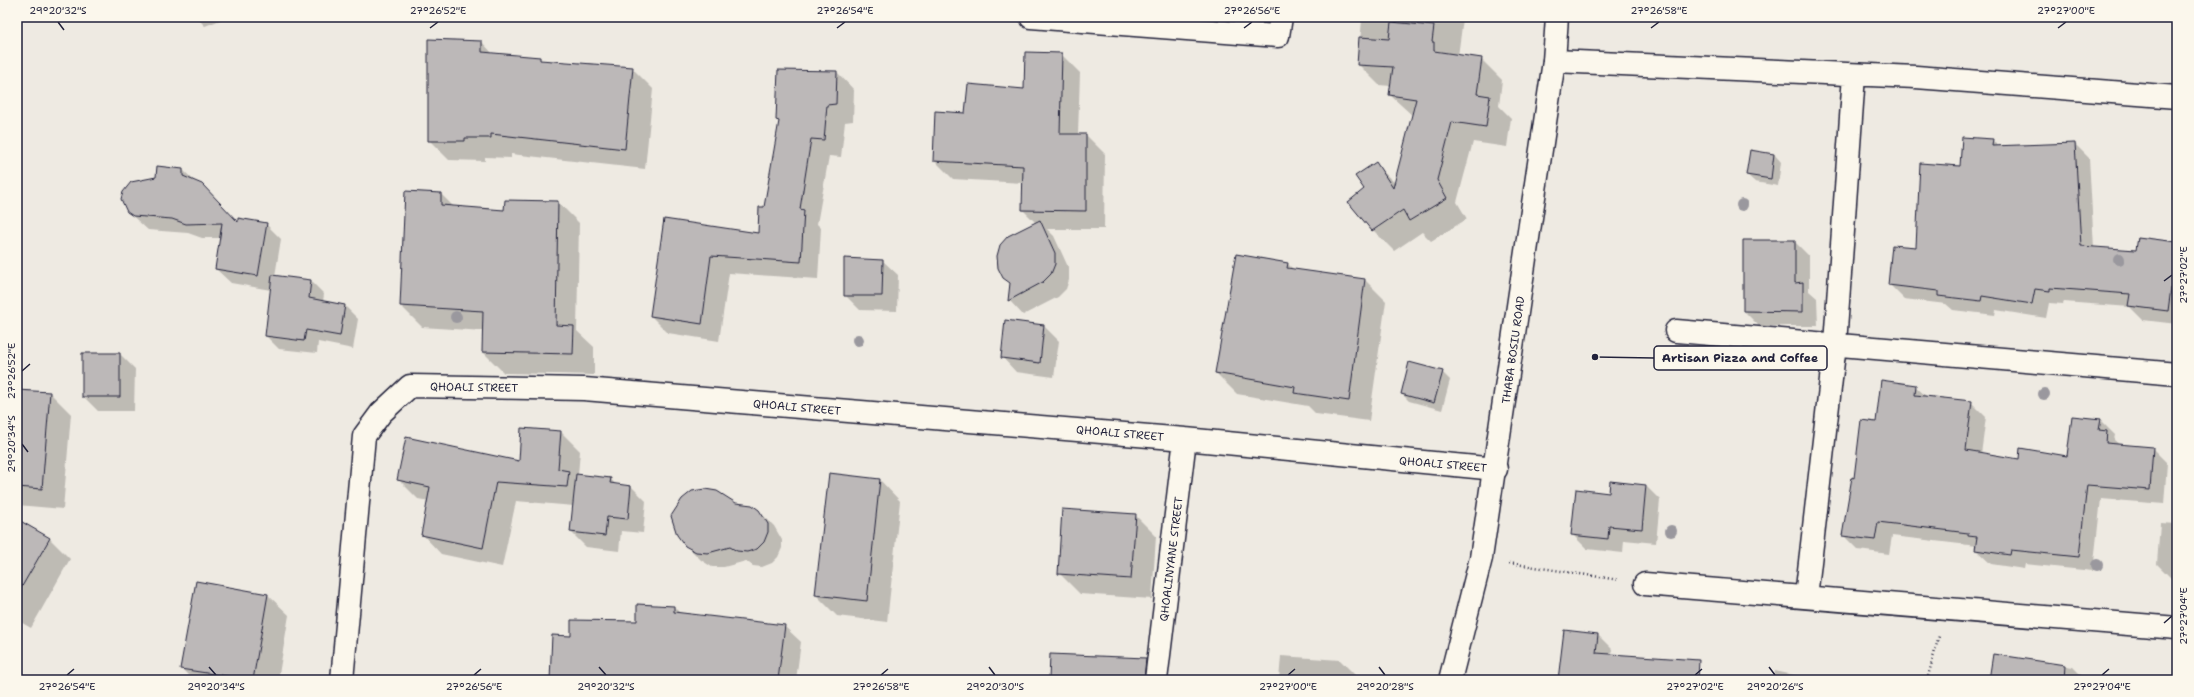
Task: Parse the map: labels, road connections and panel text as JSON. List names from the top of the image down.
{
  "streets": {
    "street": ["THABA BOSIU ROAD", "QHOALI STREET", "QHOALINYANE STREET"]
  },
  "crossings": [
    ["THABA BOSIU ROAD", "QHOALI STREET"],
    ["QHOALI STREET", "QHOALINYANE STREET"]
  ],
  "places": ["Artisan Pizza and Coffee"],
  "coordinates": [
    "29°20'32\"S",
    "27°26'52\"E",
    "27°26'54\"E",
    "27°26'56\"E",
    "27°26'58\"E",
    "27°27'00\"E",
    "27°27'02\"E",
    "29°20'34\"S",
    "27°27'04\"E",
    "29°20'30\"S",
    "29°20'28\"S",
    "29°20'26\"S"
  ]
}
